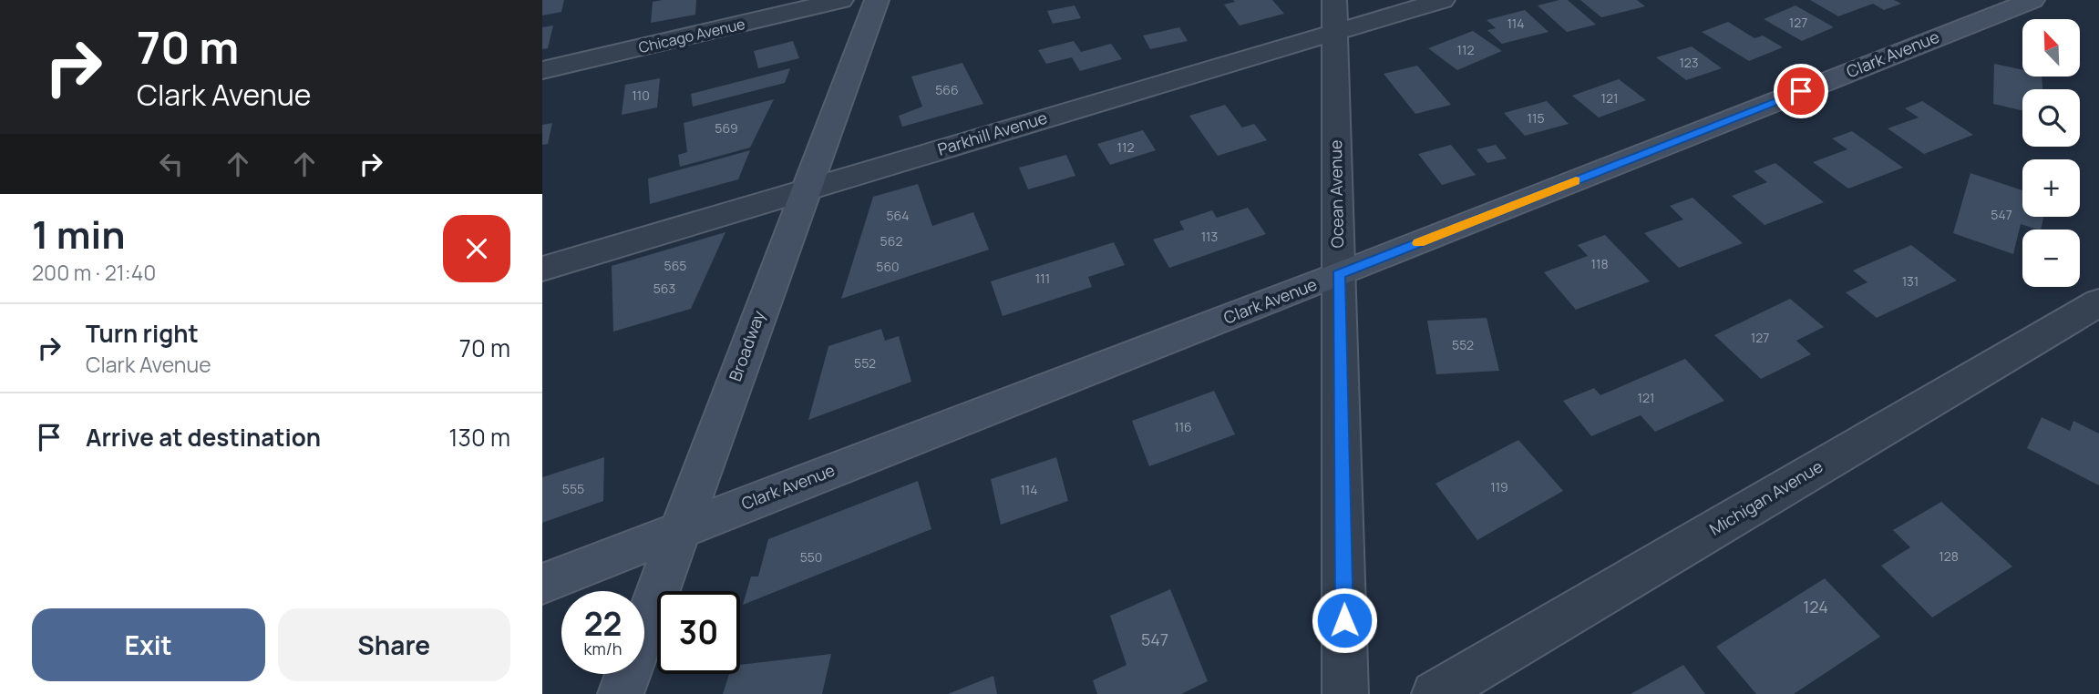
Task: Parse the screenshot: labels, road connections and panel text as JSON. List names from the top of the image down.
{
  "streets": {
    "street": [
      "Chicago Avenue",
      "Clark Avenue",
      "Parkhill Avenue",
      "Ocean Avenue",
      "Broadway",
      "Michigan Avenue"
    ]
  },
  "crossings": [
    ["Clark Avenue", "Ocean Avenue"],
    ["Clark Avenue", "Broadway"],
    ["Parkhill Avenue", "Ocean Avenue"],
    ["Parkhill Avenue", "Broadway"]
  ],
  "house_numbers": [
    "127",
    "114",
    "112",
    "123",
    "566",
    "110",
    "121",
    "115",
    "569",
    "112",
    "547",
    "564",
    "113",
    "562",
    "118",
    "565",
    "560",
    "111",
    "131",
    "563",
    "127",
    "552",
    "552",
    "121",
    "116",
    "119",
    "555",
    "114",
    "128",
    "550",
    "124",
    "547"
  ],
  "north": "top left",
  "page": {
    "turn": ["70 m", "Clark Avenue"],
    "map_buttons": ["+", "−"],
    "heading": ["1 min", "200 m · 21:40"],
    "list": [
      {
        "name": "Turn right",
        "note": "Clark Avenue",
        "value": "70 m"
      },
      {
        "name": "Arrive at destination",
        "value": "130 m"
      }
    ],
    "speed": "22 km/h",
    "limit": "30",
    "buttons": ["Exit", "Share"]
  }
}
